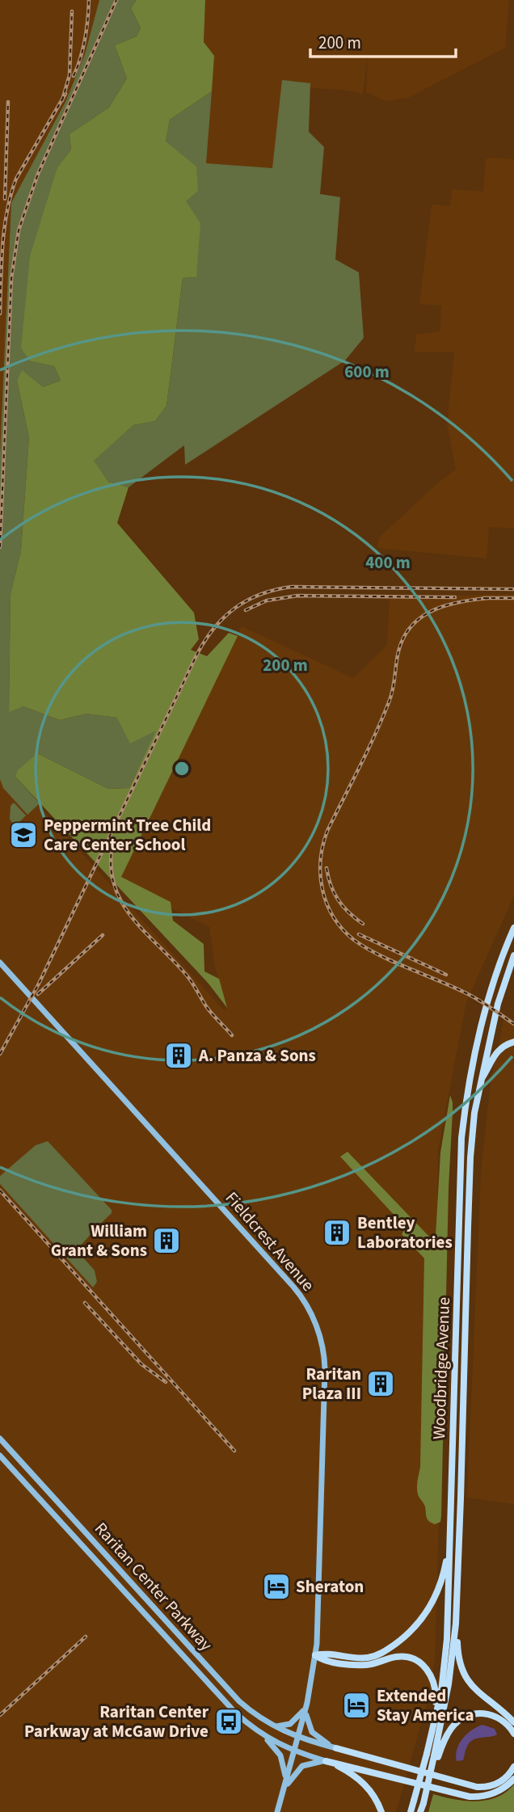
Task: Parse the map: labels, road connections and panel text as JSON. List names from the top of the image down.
{
  "streets": {
    "main road": ["Fieldcrest Avenue", "Woodbridge Avenue", "Raritan Center Parkway"]
  },
  "crossings": [
    ["Fieldcrest Avenue", "Raritan Center Parkway"]
  ],
  "places": {
    "school or university": ["Peppermint Tree Child Care Center School"],
    "building": [
      "A. Panza & Sons",
      "Bentley Laboratories",
      "William Grant & Sons",
      "Raritan Plaza III"
    ],
    "hotel": ["Sheraton", "Extended Stay America"],
    "bus stop": ["Raritan Center Parkway at McGaw Drive"]
  },
  "scale_bar": "200 m",
  "rings": ["600 m", "400 m", "200 m"]
}
